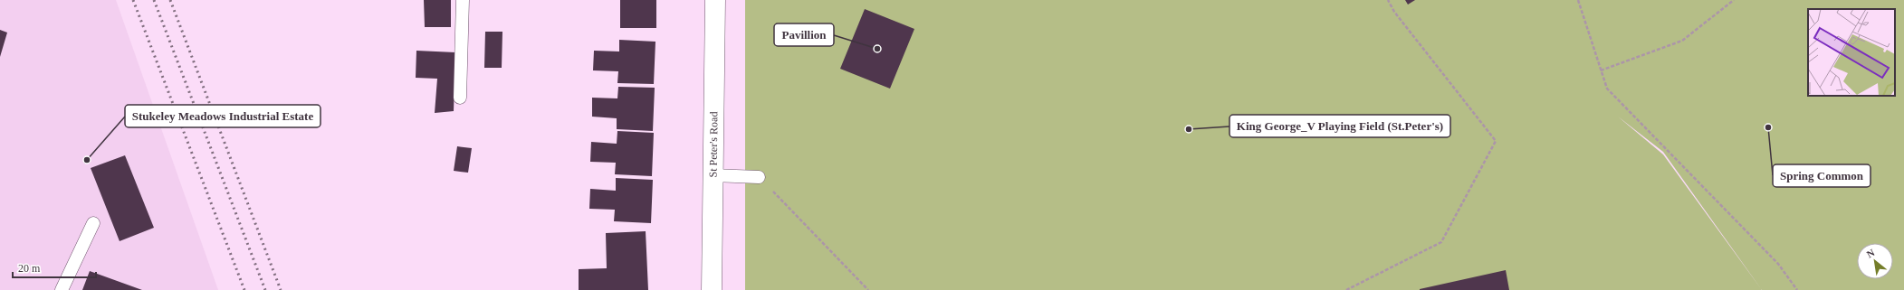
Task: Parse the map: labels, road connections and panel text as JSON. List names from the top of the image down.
{
  "streets": {
    "street": ["St Peter's Road"]
  },
  "places": [
    "Pavillion",
    "Spring Common",
    "King George_V Playing Field (St.Peter's)",
    "Stukeley Meadows Industrial Estate"
  ],
  "scale_bar": "20 m",
  "north": "top left"
}
